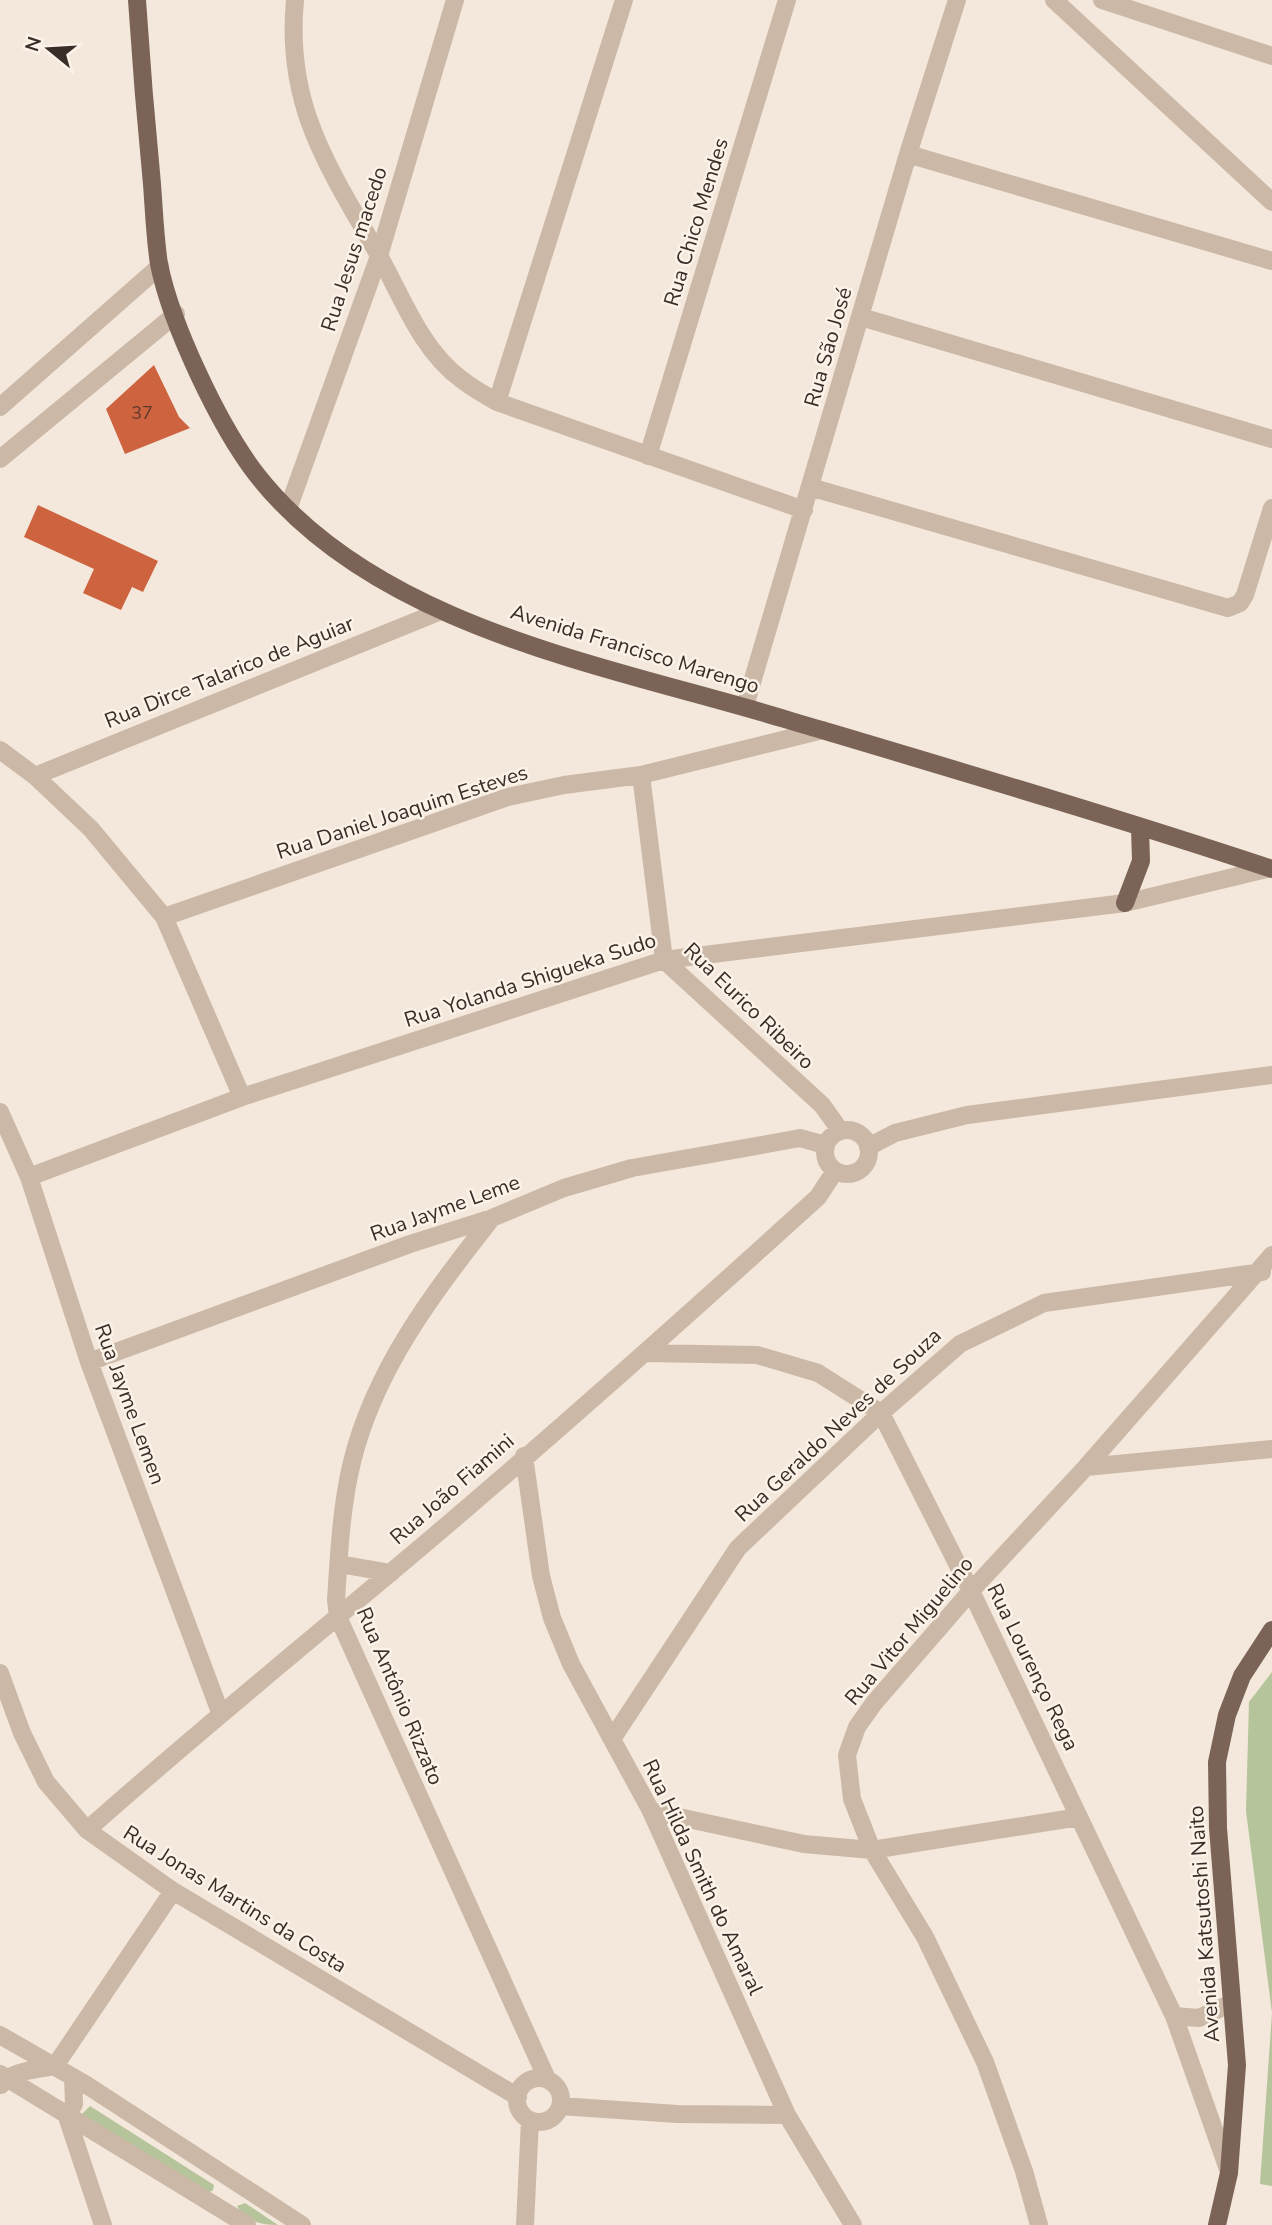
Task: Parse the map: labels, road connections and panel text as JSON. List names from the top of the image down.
{
  "streets": {
    "main road": ["Avenida Francisco Marengo", "Avenida Katsutoshi Naito"],
    "street": [
      "Rua Chico Mendes",
      "Rua Jesus macedo",
      "Rua São José",
      "Rua Dirce Talarico de Aguiar",
      "Rua Daniel Joaquim Esteves",
      "Rua Yolanda Shigueka Sudo",
      "Rua Eurico Ribeiro",
      "Rua Jayme Leme",
      "Rua Jayme Lemen",
      "Rua Geraldo Neves de Souza",
      "Rua João Fiamini",
      "Rua Vitor Miguelino",
      "Rua Lourenço Rega",
      "Rua Antônio Rizzato",
      "Rua Hilda Smith do Amaral",
      "Rua Jonas Martins da Costa"
    ]
  },
  "crossings": [
    ["Rua Jesus macedo", "Avenida Francisco Marengo"],
    ["Rua São José", "Avenida Francisco Marengo"],
    ["Avenida Francisco Marengo", "Rua Dirce Talarico de Aguiar"],
    ["Avenida Francisco Marengo", "Rua Daniel Joaquim Esteves"],
    ["Avenida Francisco Marengo", "Rua Yolanda Shigueka Sudo"],
    ["Rua Daniel Joaquim Esteves", "Rua Eurico Ribeiro"],
    ["Rua Yolanda Shigueka Sudo", "Rua Eurico Ribeiro"],
    ["Rua Yolanda Shigueka Sudo", "Rua Jayme Lemen"],
    ["Rua Eurico Ribeiro", "Rua Jayme Leme"],
    ["Rua Eurico Ribeiro", "Rua João Fiamini"],
    ["Rua Jayme Leme", "Rua Jayme Lemen"],
    ["Rua Jayme Leme", "Rua João Fiamini"],
    ["Rua Jayme Leme", "Rua Antônio Rizzato"],
    ["Rua Jayme Lemen", "Rua João Fiamini"],
    ["Rua Geraldo Neves de Souza", "Rua Vitor Miguelino"],
    ["Rua Geraldo Neves de Souza", "Rua Lourenço Rega"],
    ["Rua Geraldo Neves de Souza", "Rua Hilda Smith do Amaral"],
    ["Rua João Fiamini", "Rua Antônio Rizzato"],
    ["Rua João Fiamini", "Rua Hilda Smith do Amaral"],
    ["Rua João Fiamini", "Rua Jonas Martins da Costa"],
    ["Rua Vitor Miguelino", "Rua Lourenço Rega"],
    ["Rua Lourenço Rega", "Avenida Katsutoshi Naito"],
    ["Rua Antônio Rizzato", "Rua Jonas Martins da Costa"]
  ],
  "house_numbers": ["37"],
  "north": "left"
}
